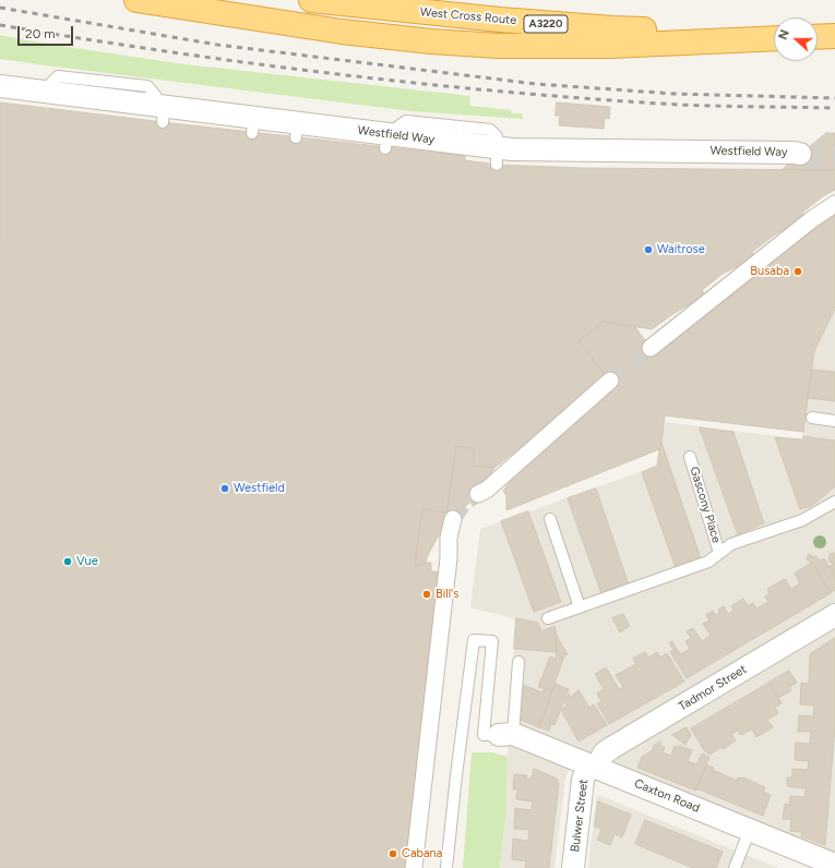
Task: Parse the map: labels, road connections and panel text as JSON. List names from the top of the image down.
{
  "streets": {
    "highway": ["West Cross Route", "A3220"],
    "street": [
      "Westfield Way",
      "Tadmor Street",
      "Caxton Road",
      "Bulwer Street"
    ],
    "lane": ["Gascony Place"]
  },
  "crossings": [
    ["Tadmor Street", "Caxton Road"],
    ["Tadmor Street", "Bulwer Street"],
    ["Caxton Road", "Bulwer Street"]
  ],
  "places": [
    "Waitrose",
    "Busaba",
    "Westfield",
    "Vue",
    "Bill's",
    "Cabana"
  ],
  "scale_bar": "20 m",
  "north": "left"
}
